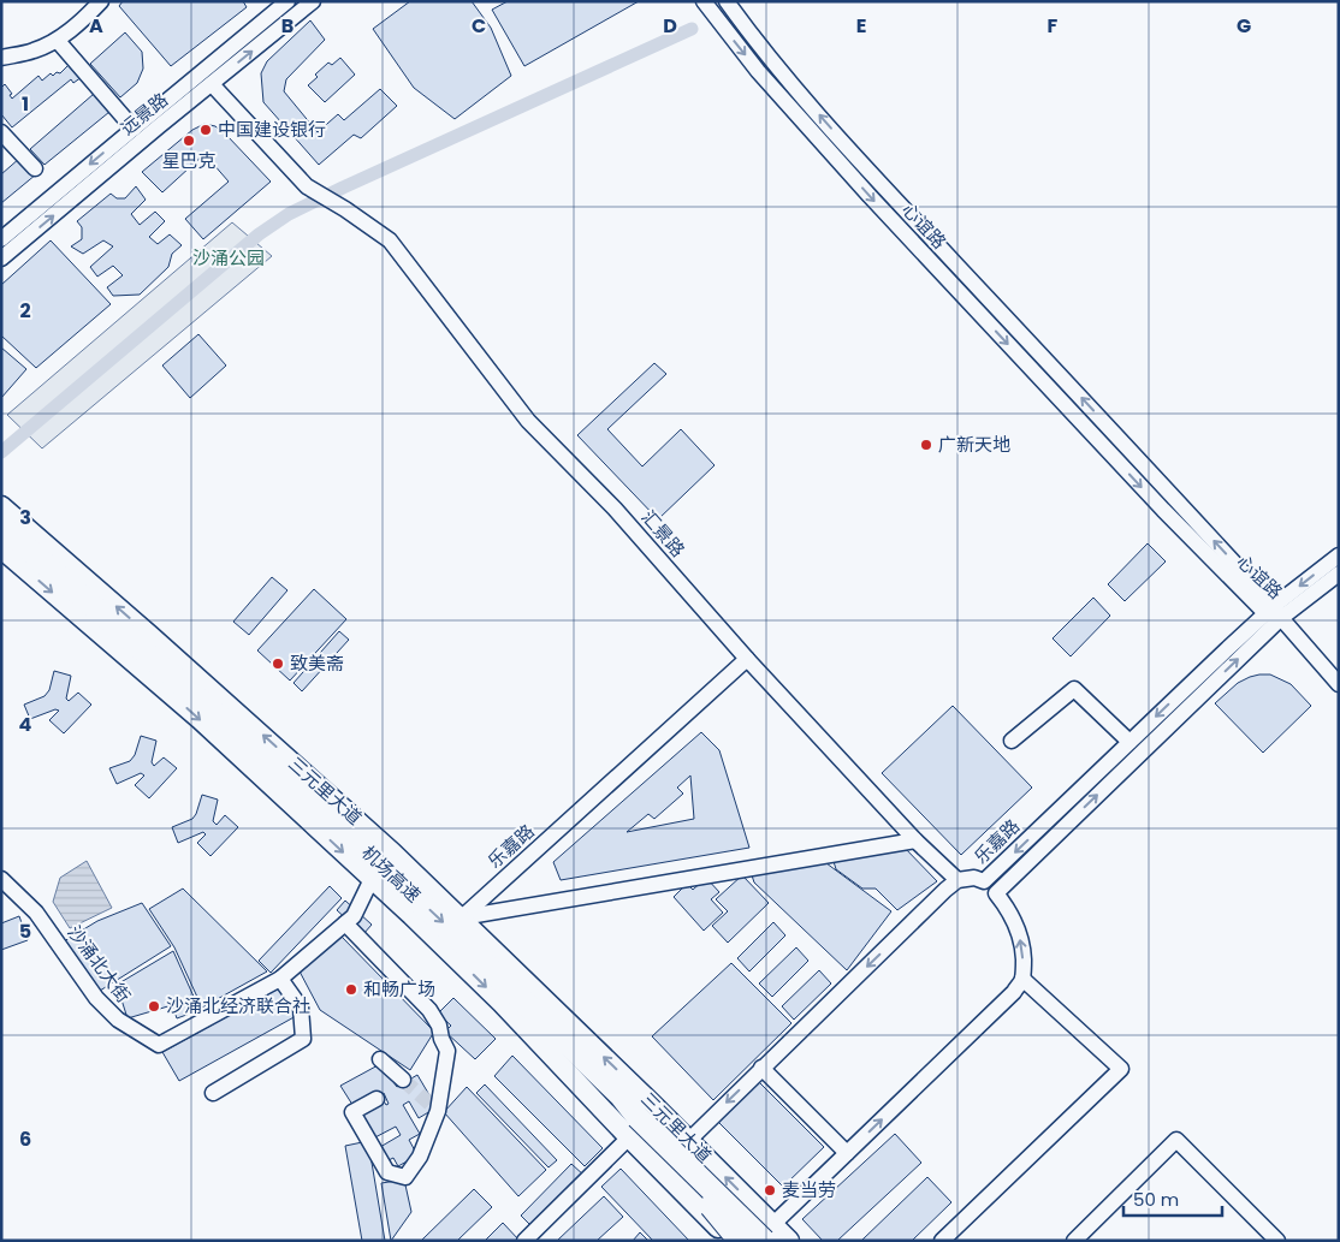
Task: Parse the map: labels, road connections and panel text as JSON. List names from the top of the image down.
{
  "streets": {
    "highway": ["机场高速"],
    "main road": ["三元里大道"],
    "street": [
      "远景路",
      "心谊路",
      "汇景路",
      "乐嘉路",
      "沙涌北大街"
    ]
  },
  "crossings": [
    ["远景路", "汇景路"],
    ["心谊路", "乐嘉路"],
    ["汇景路", "乐嘉路"],
    ["三元里大道", "乐嘉路"],
    ["三元里大道", "机场高速"],
    ["三元里大道", "沙涌北大街"]
  ],
  "one_way": ["机场高速"],
  "parks": ["沙涌公园"],
  "places": [
    "中国建设银行",
    "星巴克",
    "广新天地",
    "致美斋",
    "和畅广场",
    "沙涌北经济联合社",
    "麦当劳"
  ],
  "scale_bar": "50 m",
  "grid": {
    "columns": [
      "A",
      "B",
      "C",
      "D",
      "E",
      "F",
      "G"
    ],
    "rows": [
      "1",
      "2",
      "3",
      "4",
      "5",
      "6"
    ]
  }
}
